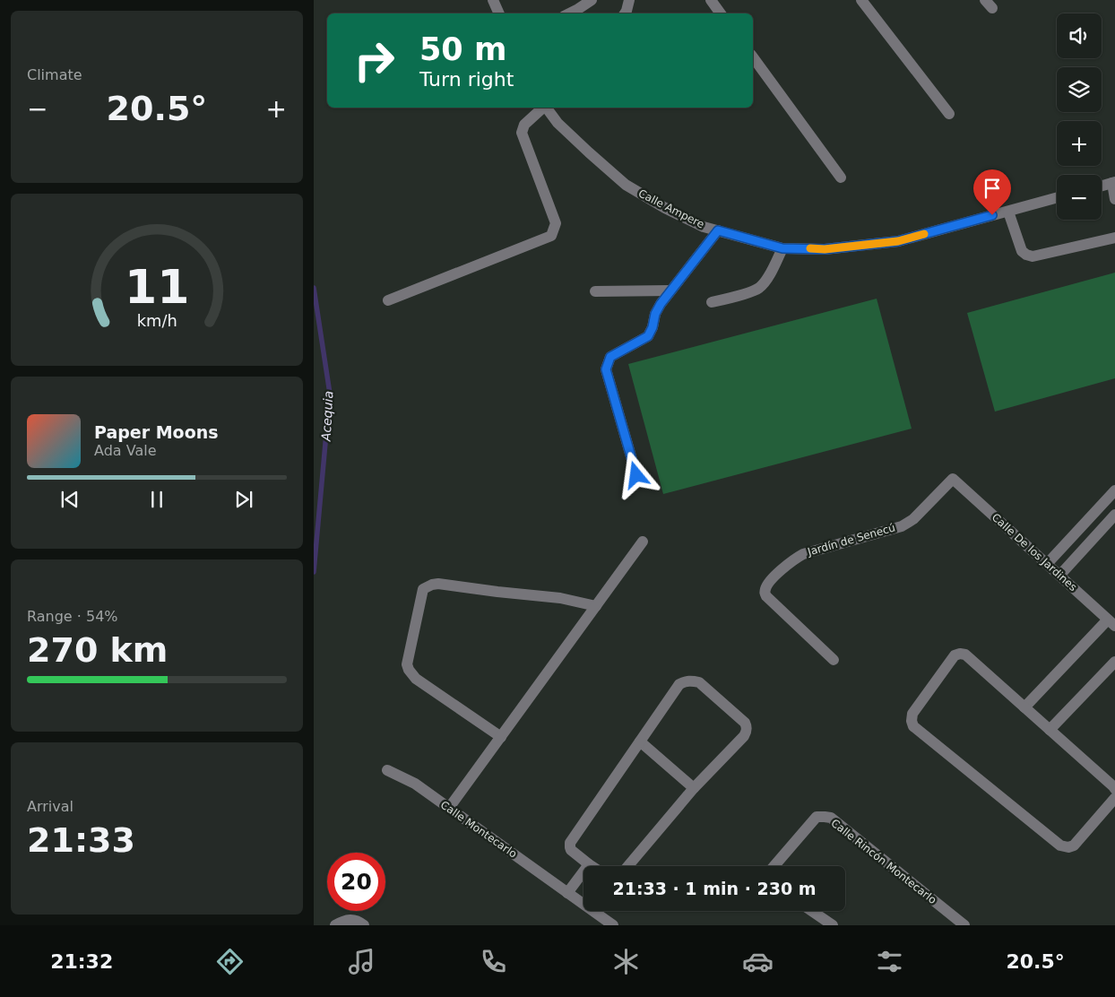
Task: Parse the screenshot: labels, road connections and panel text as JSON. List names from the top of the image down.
{
  "streets": {
    "street": [
      "Calle Ampere",
      "Jardín de Senecú",
      "Calle De los Jardines",
      "Calle Montecarlo",
      "Calle Rincón Montecarlo"
    ]
  },
  "crossings": [
    ["Jardín de Senecú", "Calle De los Jardines"]
  ],
  "water": ["Acequia"],
  "page": {
    "tile": [
      "Climate",
      ["Range · 54%", "270 km"],
      ["Arrival", "21:33"]
    ],
    "map_buttons": ["+", "−"],
    "turn": ["50 m", "Turn right"],
    "heat": ["−", "20.5°", "+"],
    "song": ["Paper Moons", "Ada Vale"],
    "limit": "20",
    "trip": "21:33 · 1 min · 230 m",
    "tabs": ["21:32", "20.5°"],
    "gauge": ["11", "km/h"]
  }
}
